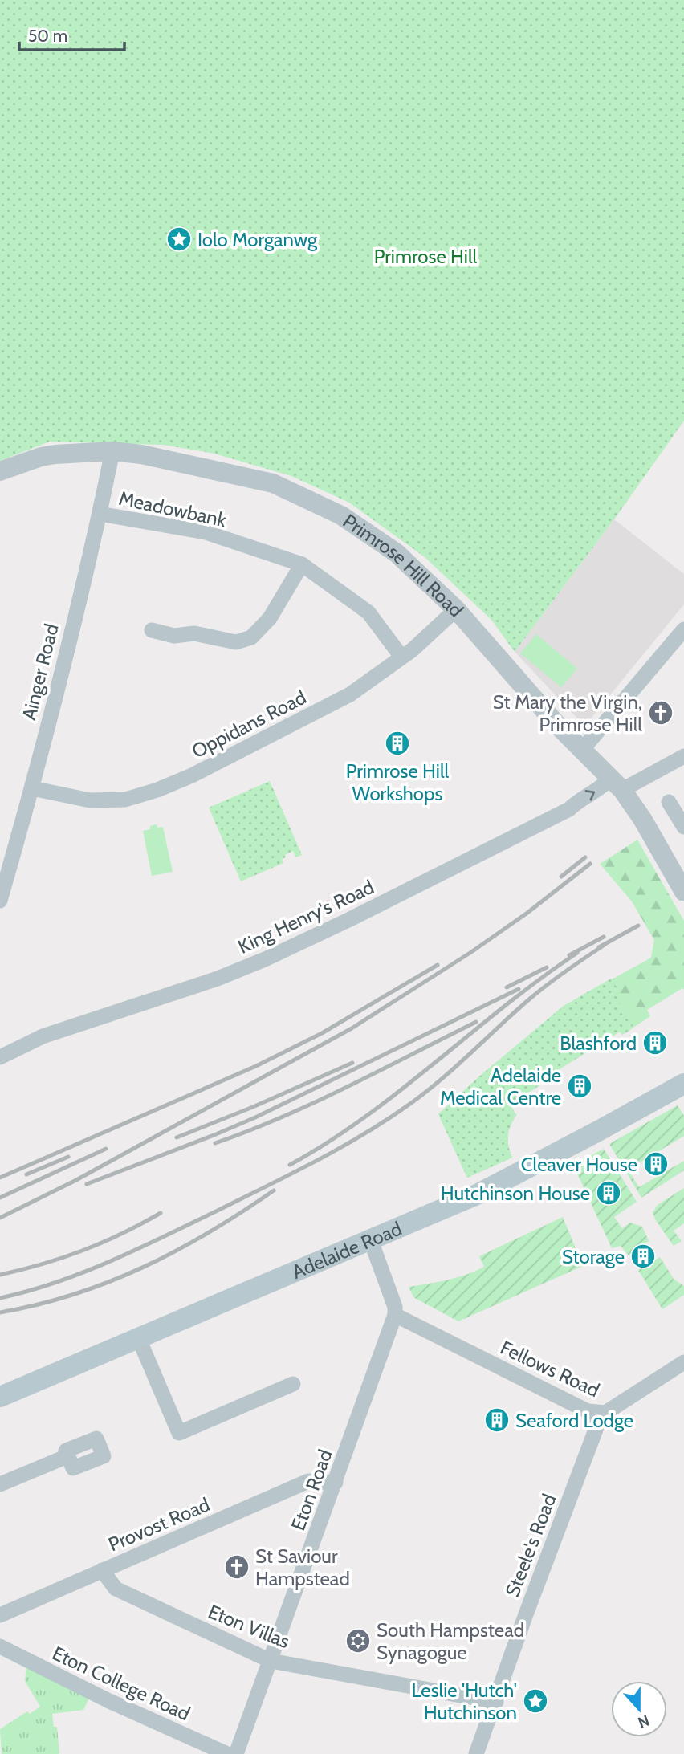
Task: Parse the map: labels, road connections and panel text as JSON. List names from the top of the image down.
{
  "streets": {
    "main road": ["Adelaide Road"],
    "street": [
      "Meadowbank",
      "Primrose Hill Road",
      "Ainger Road",
      "Oppidans Road",
      "King Henry's Road",
      "Fellows Road",
      "Eton Road",
      "Provost Road",
      "Steele's Road",
      "Eton Villas",
      "Eton College Road"
    ]
  },
  "crossings": [
    ["Meadowbank", "Ainger Road"],
    ["Meadowbank", "Oppidans Road"],
    ["Primrose Hill Road", "Ainger Road"],
    ["Primrose Hill Road", "Oppidans Road"],
    ["Primrose Hill Road", "King Henry's Road"],
    ["Ainger Road", "Oppidans Road"],
    ["Fellows Road", "Eton Road"],
    ["Fellows Road", "Steele's Road"],
    ["Eton Road", "Provost Road"],
    ["Eton Road", "Eton Villas"],
    ["Provost Road", "Eton Villas"],
    ["Steele's Road", "Eton Villas"]
  ],
  "one_way": ["King Henry's Road"],
  "parks": ["Primrose Hill"],
  "places": {
    "place": ["Iolo Morganwg", "Leslie 'Hutch' Hutchinson"],
    "church": ["St Mary the Virgin, Primrose Hill", "St Saviour Hampstead"],
    "building": [
      "Primrose Hill Workshops",
      "Blashford",
      "Adelaide Medical Centre",
      "Cleaver House",
      "Hutchinson House",
      "Storage",
      "Seaford Lodge"
    ],
    "synagogue": ["South Hampstead Synagogue"]
  },
  "scale_bar": "50 m",
  "north": "bottom"
}
